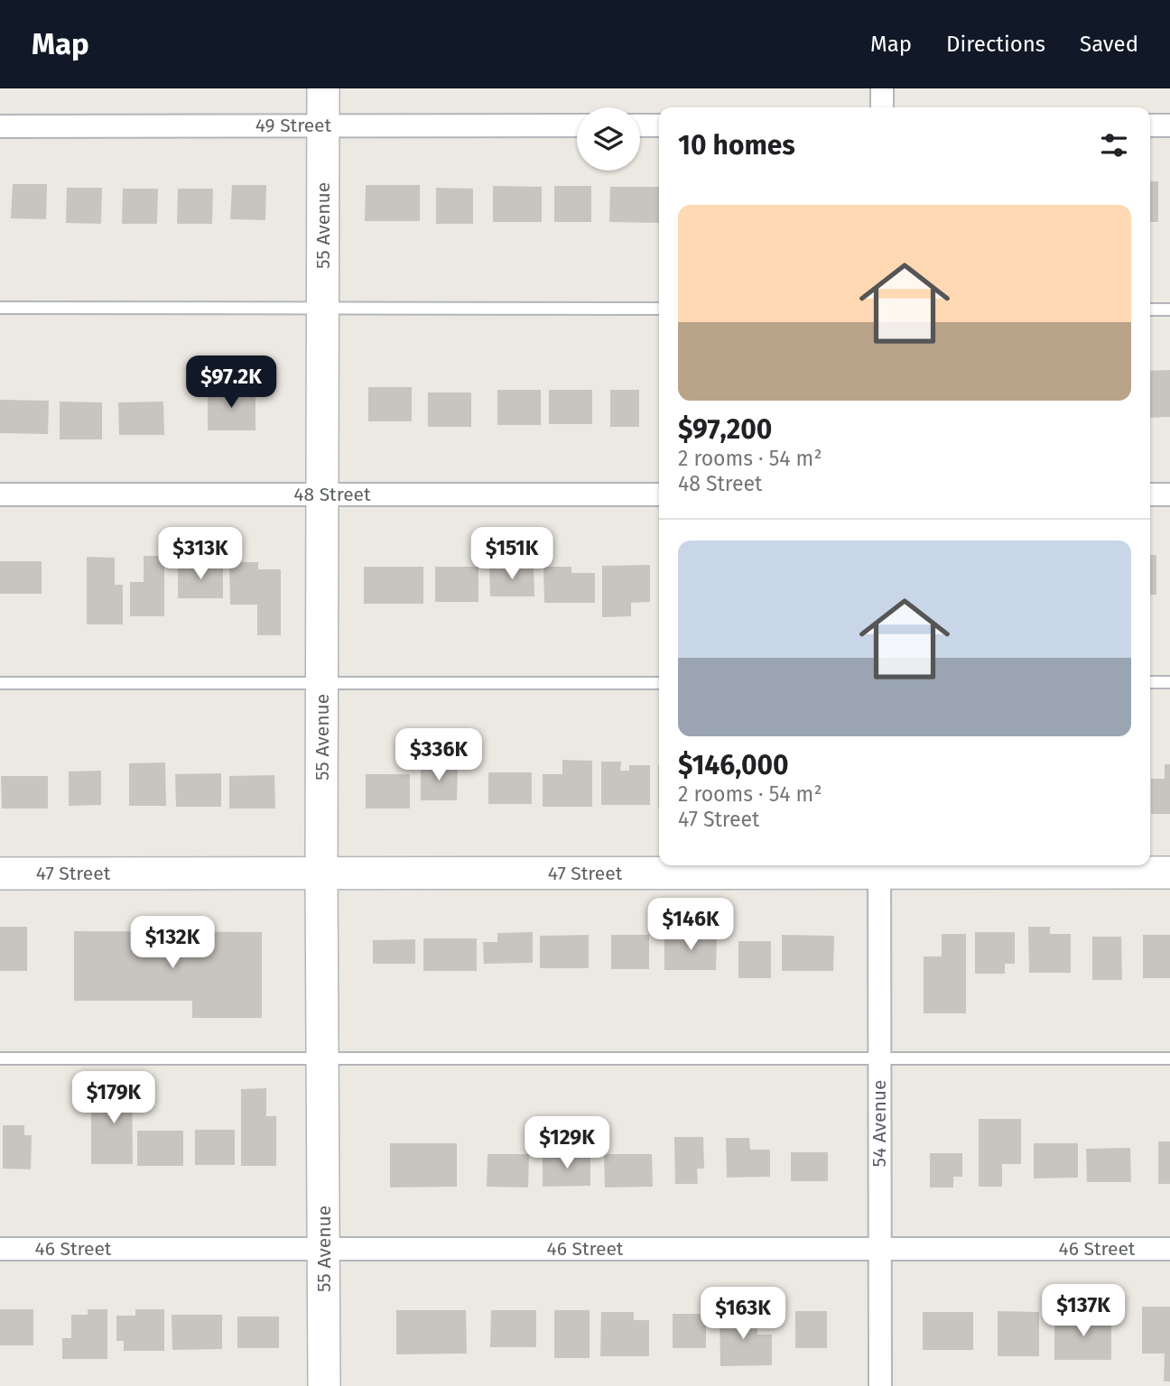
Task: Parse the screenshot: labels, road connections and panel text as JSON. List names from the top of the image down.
{
  "streets": {
    "street": [
      "49 Street",
      "55 Avenue",
      "48 Street",
      "47 Street",
      "54 Avenue",
      "46 Street"
    ]
  },
  "crossings": [
    ["49 Street", "55 Avenue"],
    ["55 Avenue", "48 Street"],
    ["55 Avenue", "47 Street"],
    ["55 Avenue", "46 Street"],
    ["47 Street", "54 Avenue"],
    ["54 Avenue", "46 Street"]
  ],
  "page": {
    "header": "Map",
    "nav": ["Map", "Directions", "Saved"],
    "heading": "10 homes",
    "list": [
      {
        "name": "$97,200",
        "note": "2 rooms · 54 m² · 48 Street"
      },
      {
        "name": "$146,000",
        "note": "2 rooms · 54 m² · 47 Street"
      }
    ],
    "price": [
      "$97.2K",
      "$313K",
      "$151K",
      "$336K",
      "$146K",
      "$132K",
      "$179K",
      "$129K",
      "$137K",
      "$163K"
    ]
  }
}
